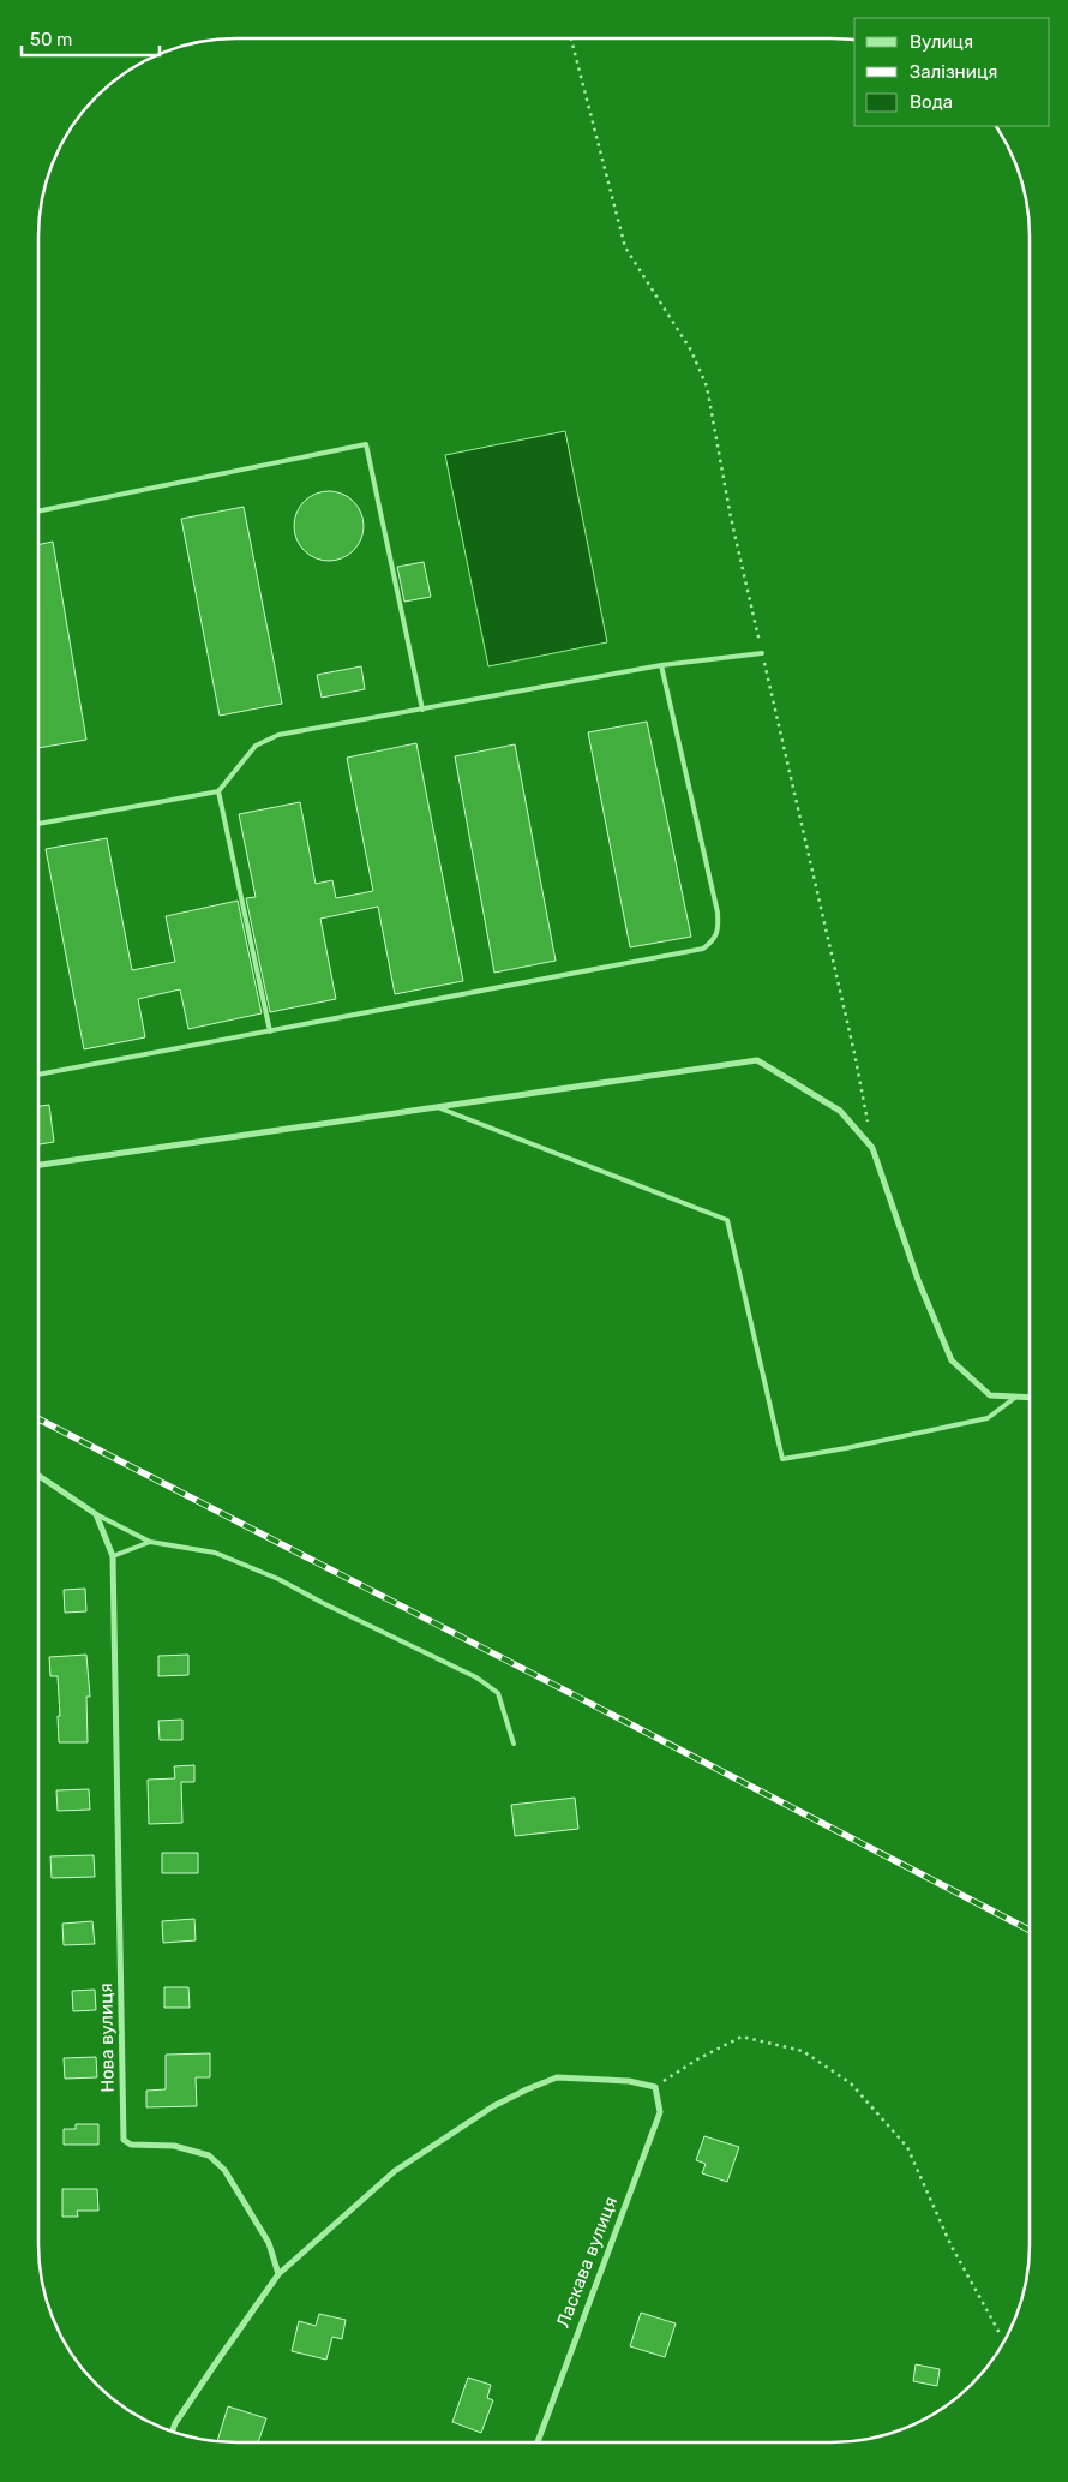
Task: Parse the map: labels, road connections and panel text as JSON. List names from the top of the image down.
{
  "streets": {
    "street": ["Нова вулиця", "Ласкава вулиця"]
  },
  "legend": ["Вулиця", "Залізниця", "Вода"],
  "scale_bar": "50 m"
}
